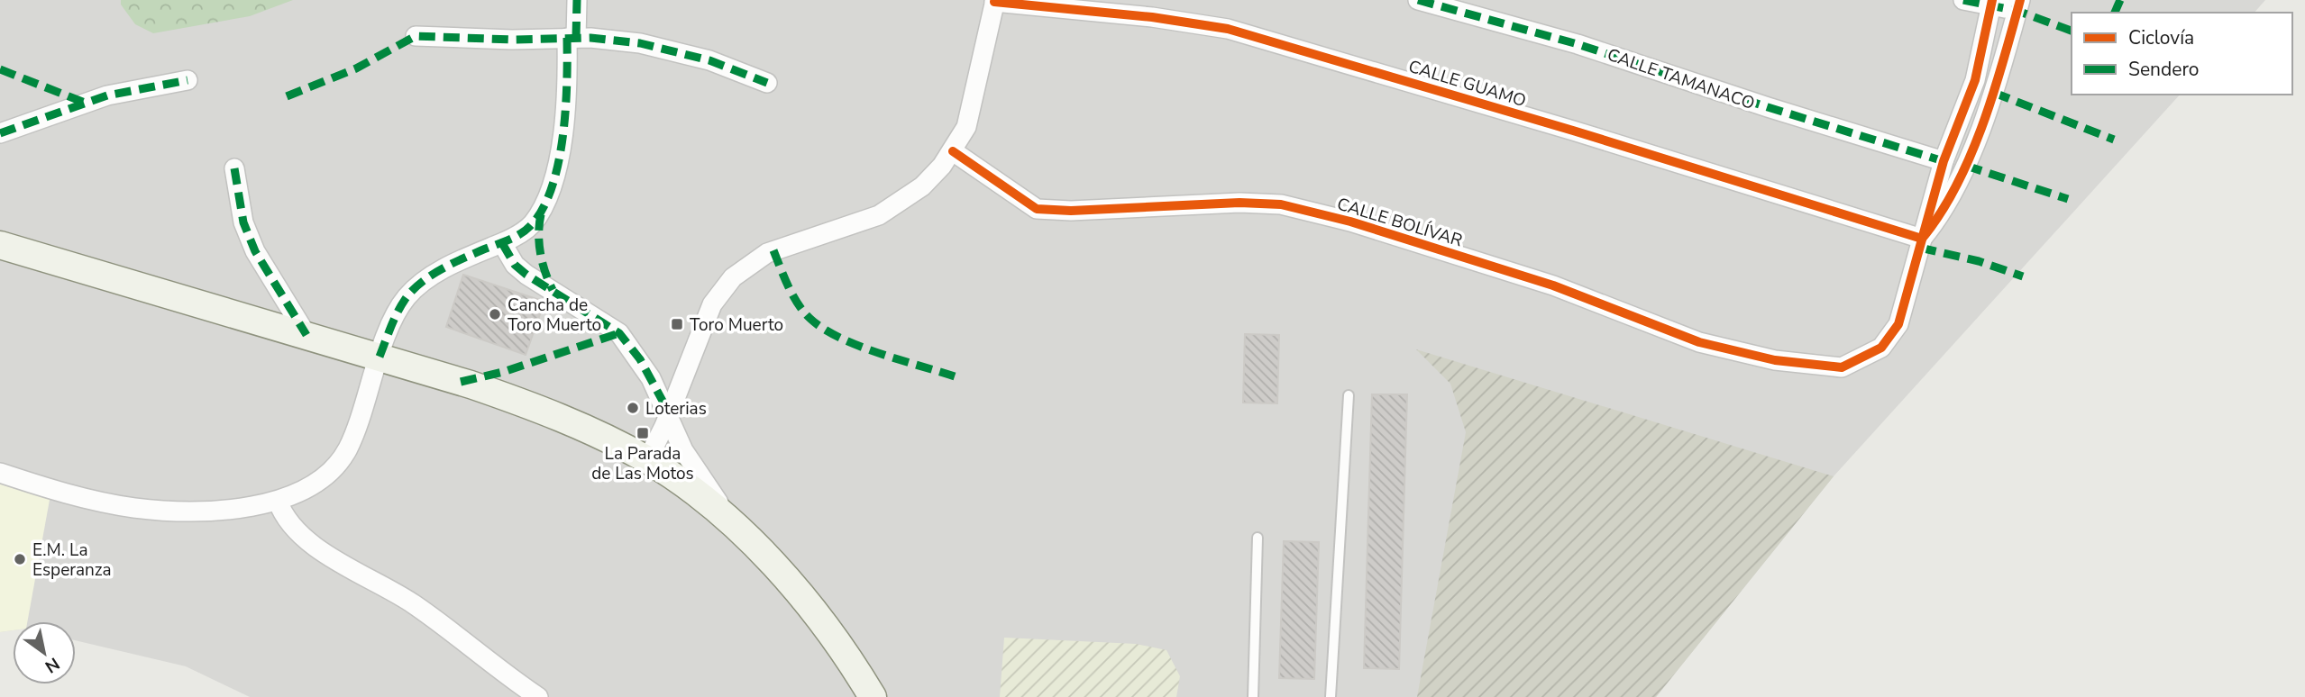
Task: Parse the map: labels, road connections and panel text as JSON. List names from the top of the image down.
{
  "streets": {
    "street": ["CALLE TAMANACO", "CALLE GUAMO", "CALLE BOLÍVAR"]
  },
  "crossings": [
    ["CALLE GUAMO", "CALLE BOLÍVAR"]
  ],
  "places": {
    "other": ["Cancha de Toro Muerto", "Loterias", "E.M. La Esperanza"],
    "transit": ["Toro Muerto", "La Parada de Las Motos"]
  },
  "legend": ["Ciclovía", "Sendero"],
  "north": "bottom right"
}
